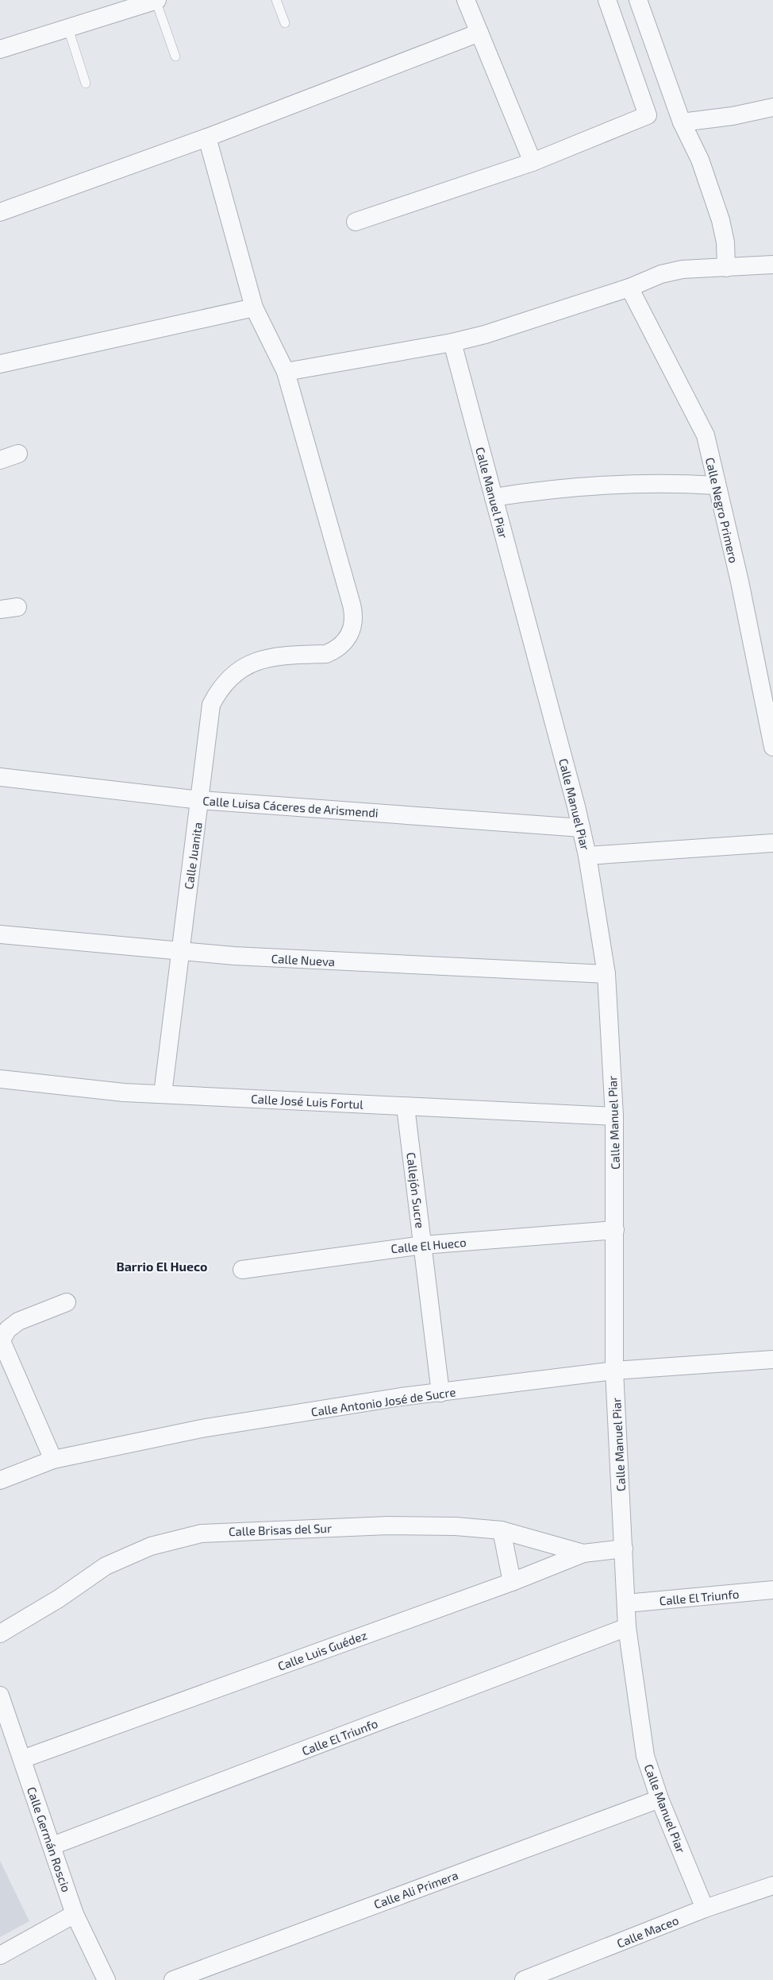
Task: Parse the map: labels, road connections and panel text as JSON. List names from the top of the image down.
{
  "streets": {
    "street": [
      "Calle Manuel Piar",
      "Calle Negro Primero",
      "Calle Luisa Cáceres de Arismendi",
      "Calle Juanita",
      "Calle Nueva",
      "Calle José Luis Fortul",
      "Callejón Sucre",
      "Calle El Hueco",
      "Calle Antonio José de Sucre",
      "Calle Brisas del Sur",
      "Calle El Triunfo",
      "Calle Luis Guédez",
      "Calle Germán Roscio",
      "Calle Ali Primera",
      "Calle Maceo"
    ]
  },
  "crossings": [
    ["Calle Manuel Piar", "Calle Luisa Cáceres de Arismendi"],
    ["Calle Manuel Piar", "Calle Nueva"],
    ["Calle Manuel Piar", "Calle José Luis Fortul"],
    ["Calle Manuel Piar", "Calle El Hueco"],
    ["Calle Manuel Piar", "Calle Antonio José de Sucre"],
    ["Calle Manuel Piar", "Calle El Triunfo"],
    ["Calle Manuel Piar", "Calle Luis Guédez"],
    ["Calle Manuel Piar", "Calle Ali Primera"],
    ["Calle Manuel Piar", "Calle Maceo"],
    ["Calle Luisa Cáceres de Arismendi", "Calle Juanita"],
    ["Calle Juanita", "Calle Nueva"],
    ["Calle Juanita", "Calle José Luis Fortul"],
    ["Calle José Luis Fortul", "Callejón Sucre"],
    ["Callejón Sucre", "Calle El Hueco"],
    ["Callejón Sucre", "Calle Antonio José de Sucre"],
    ["Calle Brisas del Sur", "Calle Luis Guédez"],
    ["Calle El Triunfo", "Calle Germán Roscio"],
    ["Calle Luis Guédez", "Calle Germán Roscio"]
  ],
  "districts": ["Barrio El Hueco"]
}
